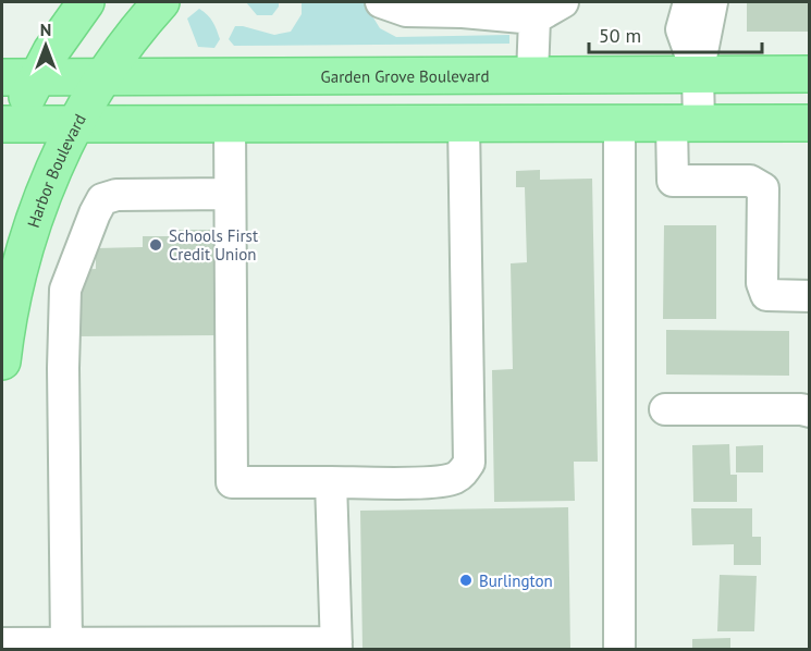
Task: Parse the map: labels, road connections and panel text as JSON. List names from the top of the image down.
{
  "streets": {
    "main road": ["Garden Grove Boulevard", "Harbor Boulevard"]
  },
  "crossings": [
    ["Garden Grove Boulevard", "Harbor Boulevard"]
  ],
  "places": ["Schools First Credit Union", "Burlington"],
  "scale_bar": "50 m",
  "north": "top"
}
